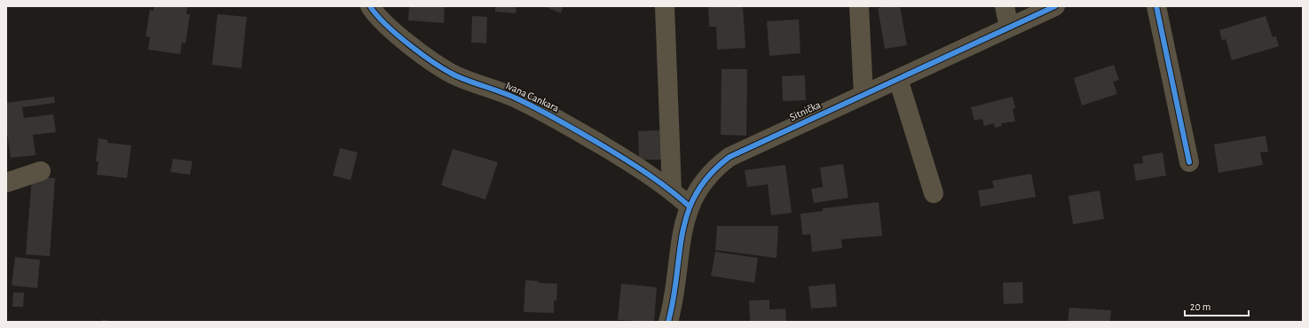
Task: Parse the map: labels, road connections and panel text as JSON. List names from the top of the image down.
{
  "streets": {
    "street": ["Ivana Cankara", "Sitnička"]
  },
  "crossings": [
    ["Ivana Cankara", "Sitnička"]
  ],
  "scale_bar": "20 m"
}
